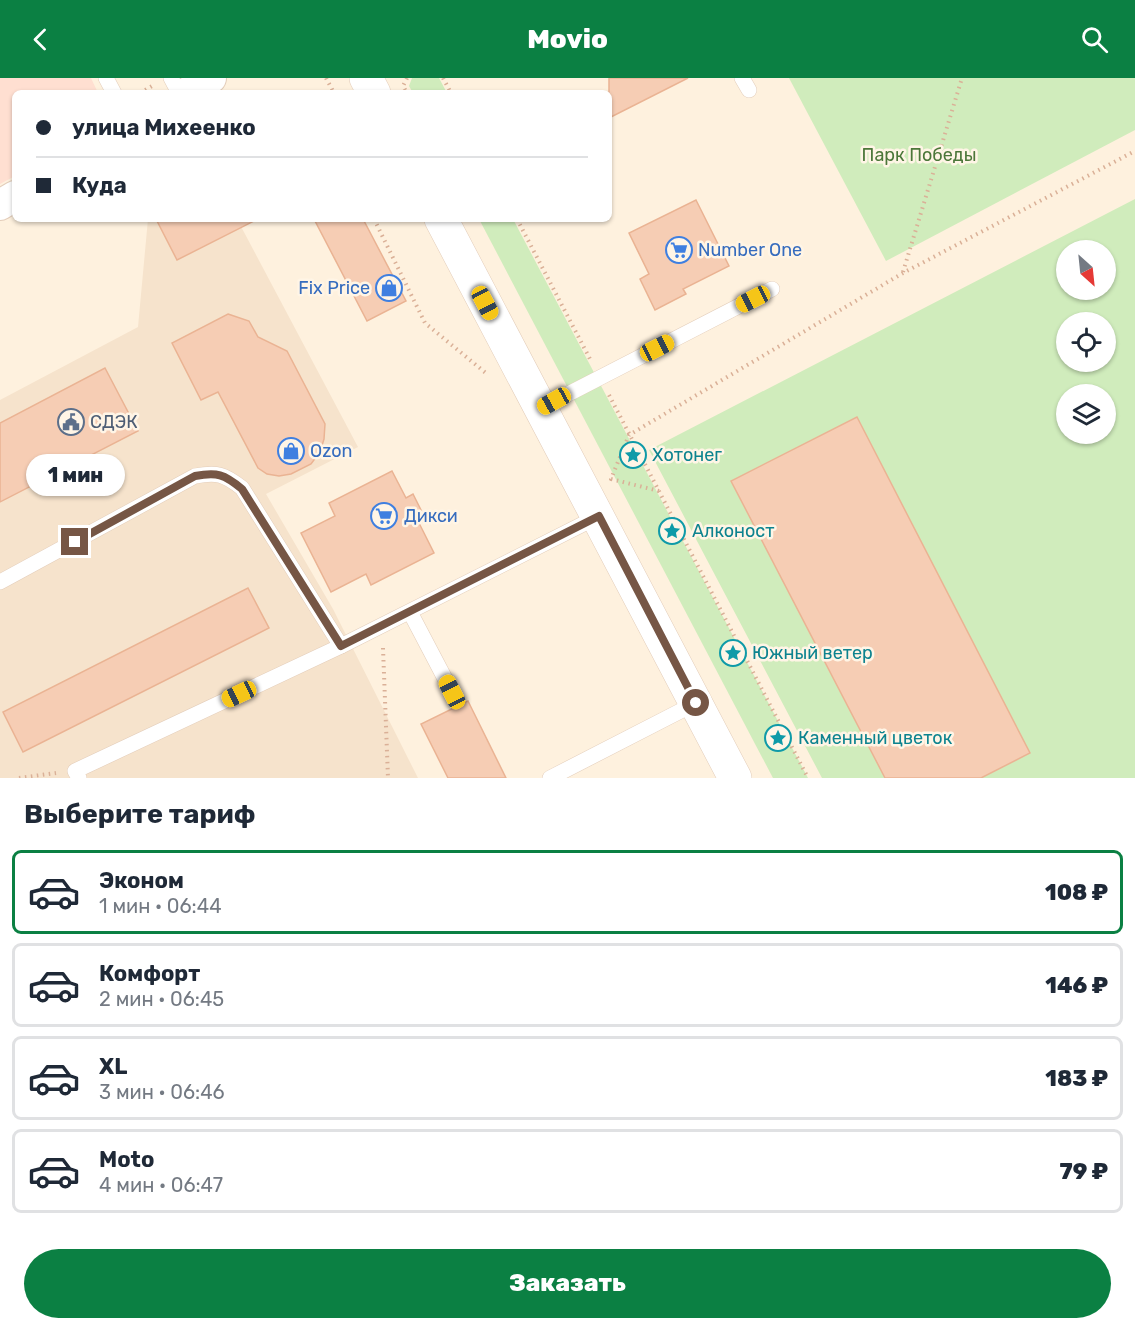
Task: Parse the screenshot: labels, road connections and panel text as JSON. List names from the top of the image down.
{
  "parks": ["Парк Победы"],
  "places": {
    "supermarket": ["Number One", "Дикси"],
    "shop": ["Fix Price", "Ozon"],
    "public building": ["СДЭК"],
    "place": [
      "Хотонег",
      "Алконост",
      "Южный ветер",
      "Каменный цветок"
    ]
  },
  "north": "bottom right",
  "page": {
    "header": "Movio",
    "banner": ["улица Михеенко", "Куда"],
    "bubble": "1 мин",
    "heading": "Выберите тариф",
    "list": [
      {
        "name": "Эконом",
        "note": "1 мин · 06:44",
        "value": "108 ₽"
      },
      {
        "name": "Комфорт",
        "note": "2 мин · 06:45",
        "value": "146 ₽"
      },
      {
        "name": "XL",
        "note": "3 мин · 06:46",
        "value": "183 ₽"
      },
      {
        "name": "Moto",
        "note": "4 мин · 06:47",
        "value": "79 ₽"
      }
    ],
    "buttons": "Заказать"
  }
}
